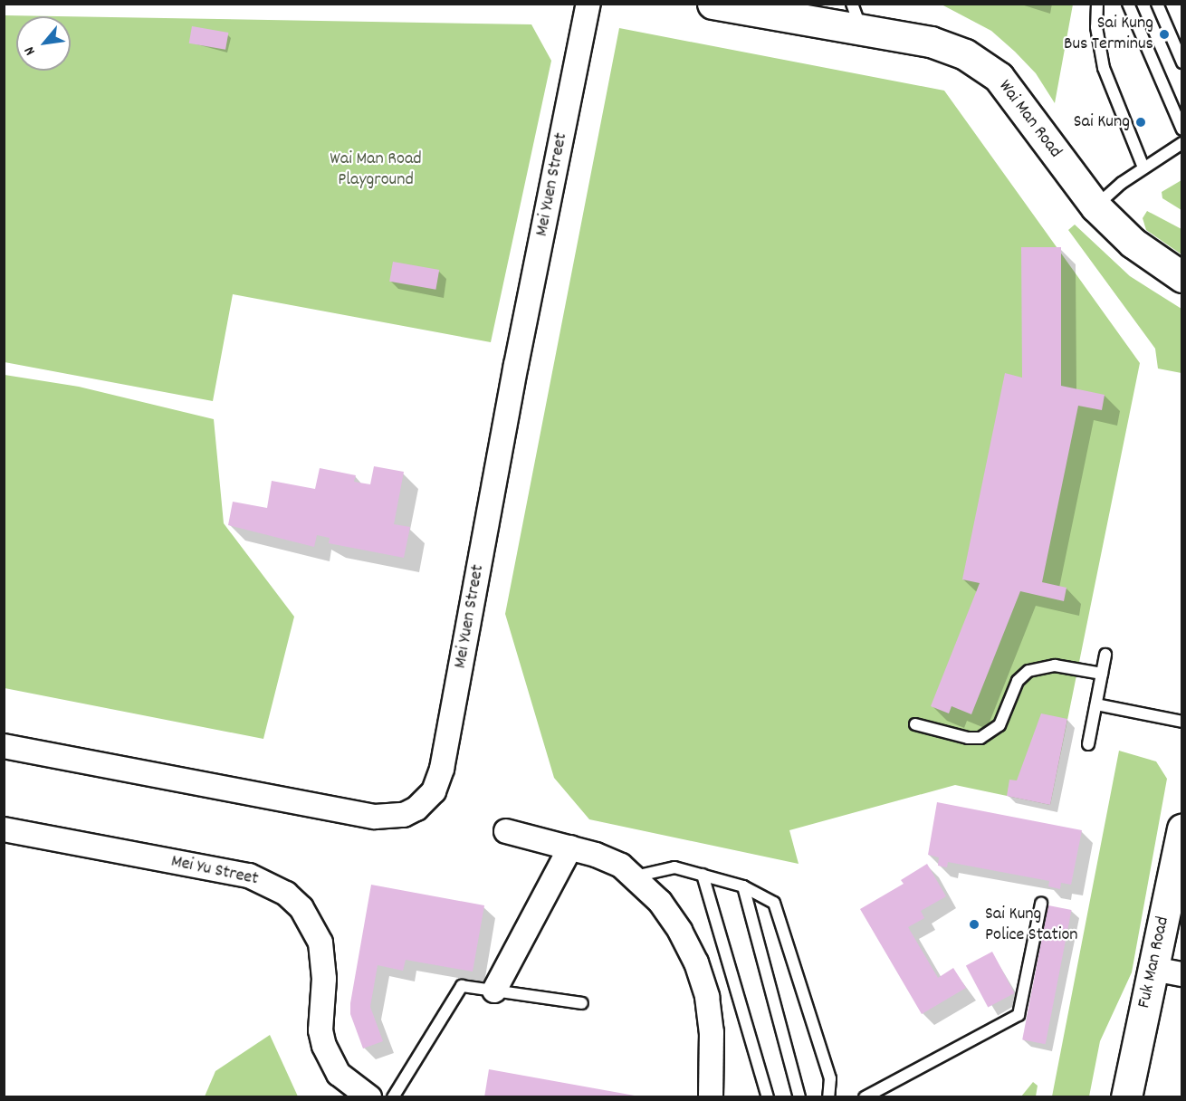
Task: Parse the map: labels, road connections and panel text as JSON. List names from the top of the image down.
{
  "streets": {
    "street": [
      "Wai Man Road",
      "Mei Yuen Street",
      "Mei Yu Street",
      "Fuk Man Road"
    ]
  },
  "parks": ["Wai Man Road Playground"],
  "places": ["Sai Kung Bus Terminus", "Sai Kung", "Sai Kung Police Station"],
  "north": "bottom left"
}
